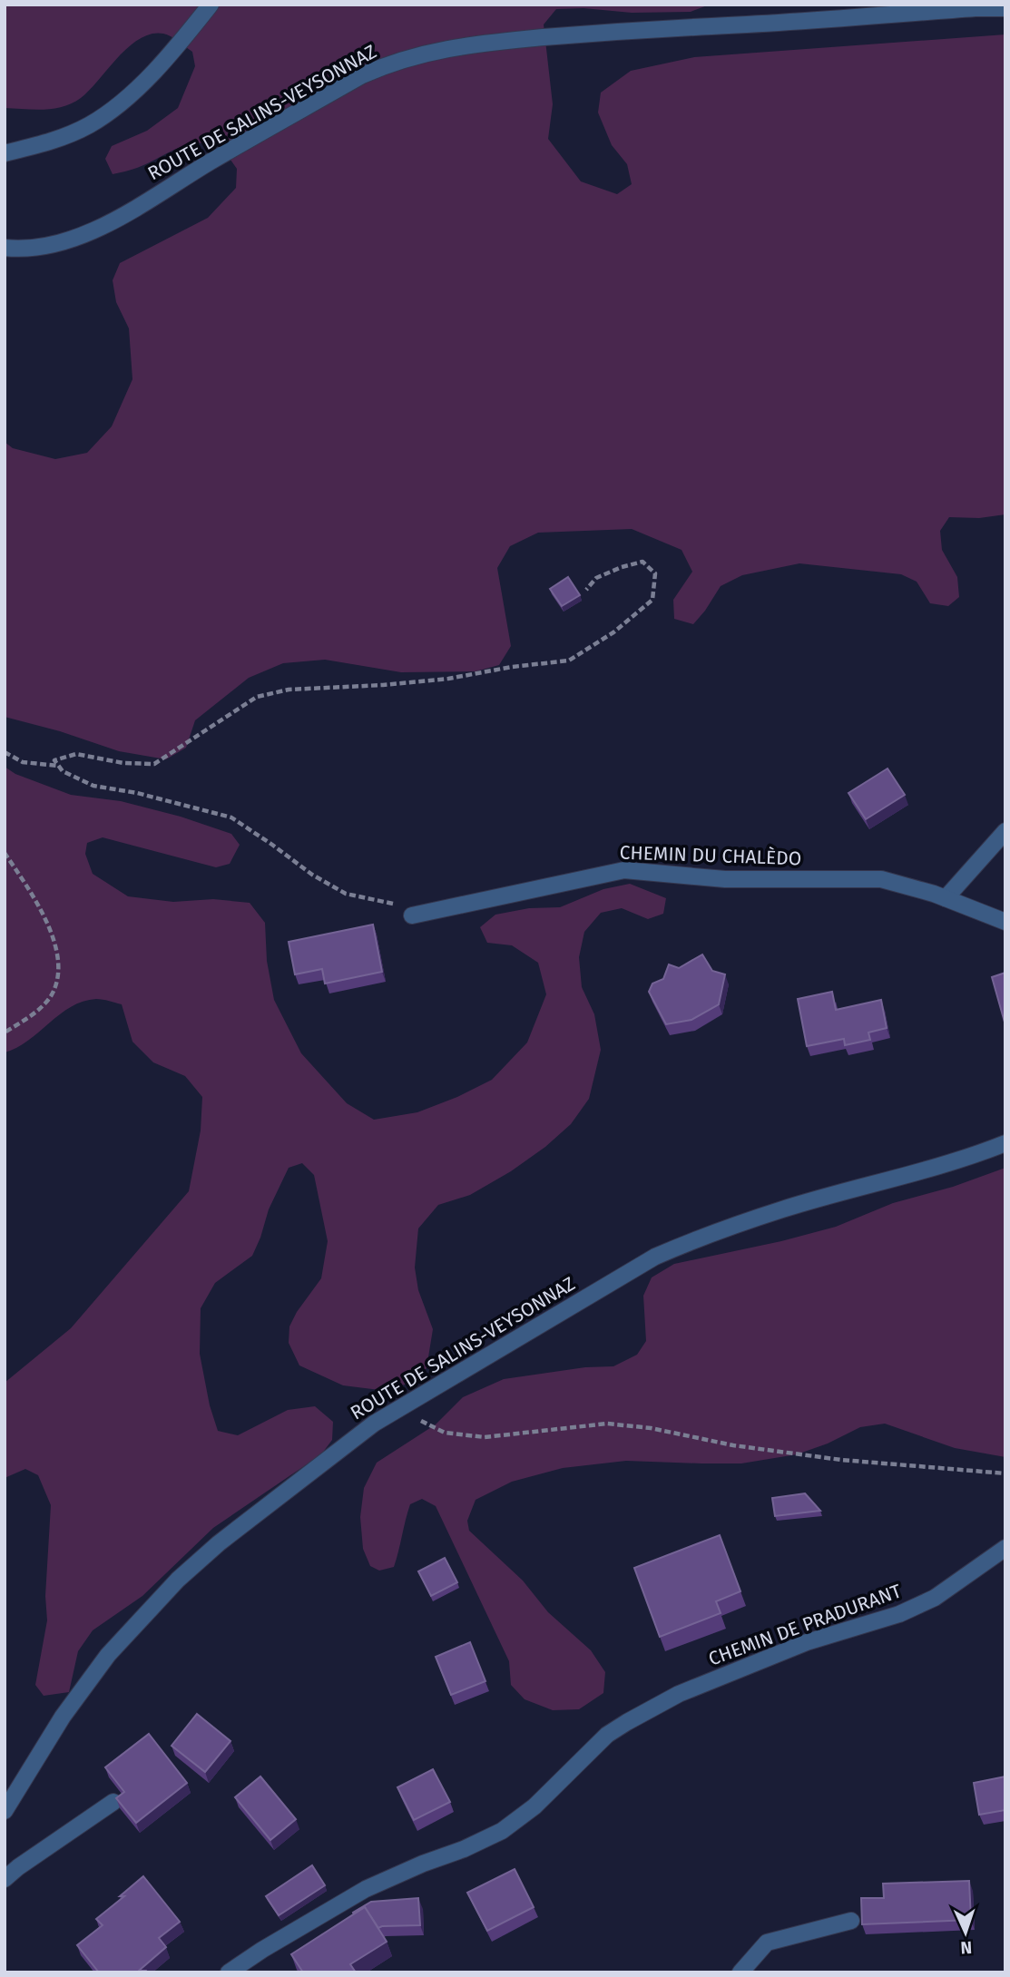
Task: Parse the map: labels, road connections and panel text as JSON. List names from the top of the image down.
{
  "streets": {
    "street": ["ROUTE DE SALINS-VEYSONNAZ", "CHEMIN DU CHALÈDO", "CHEMIN DE PRADURANT"]
  },
  "north": "bottom"
}
